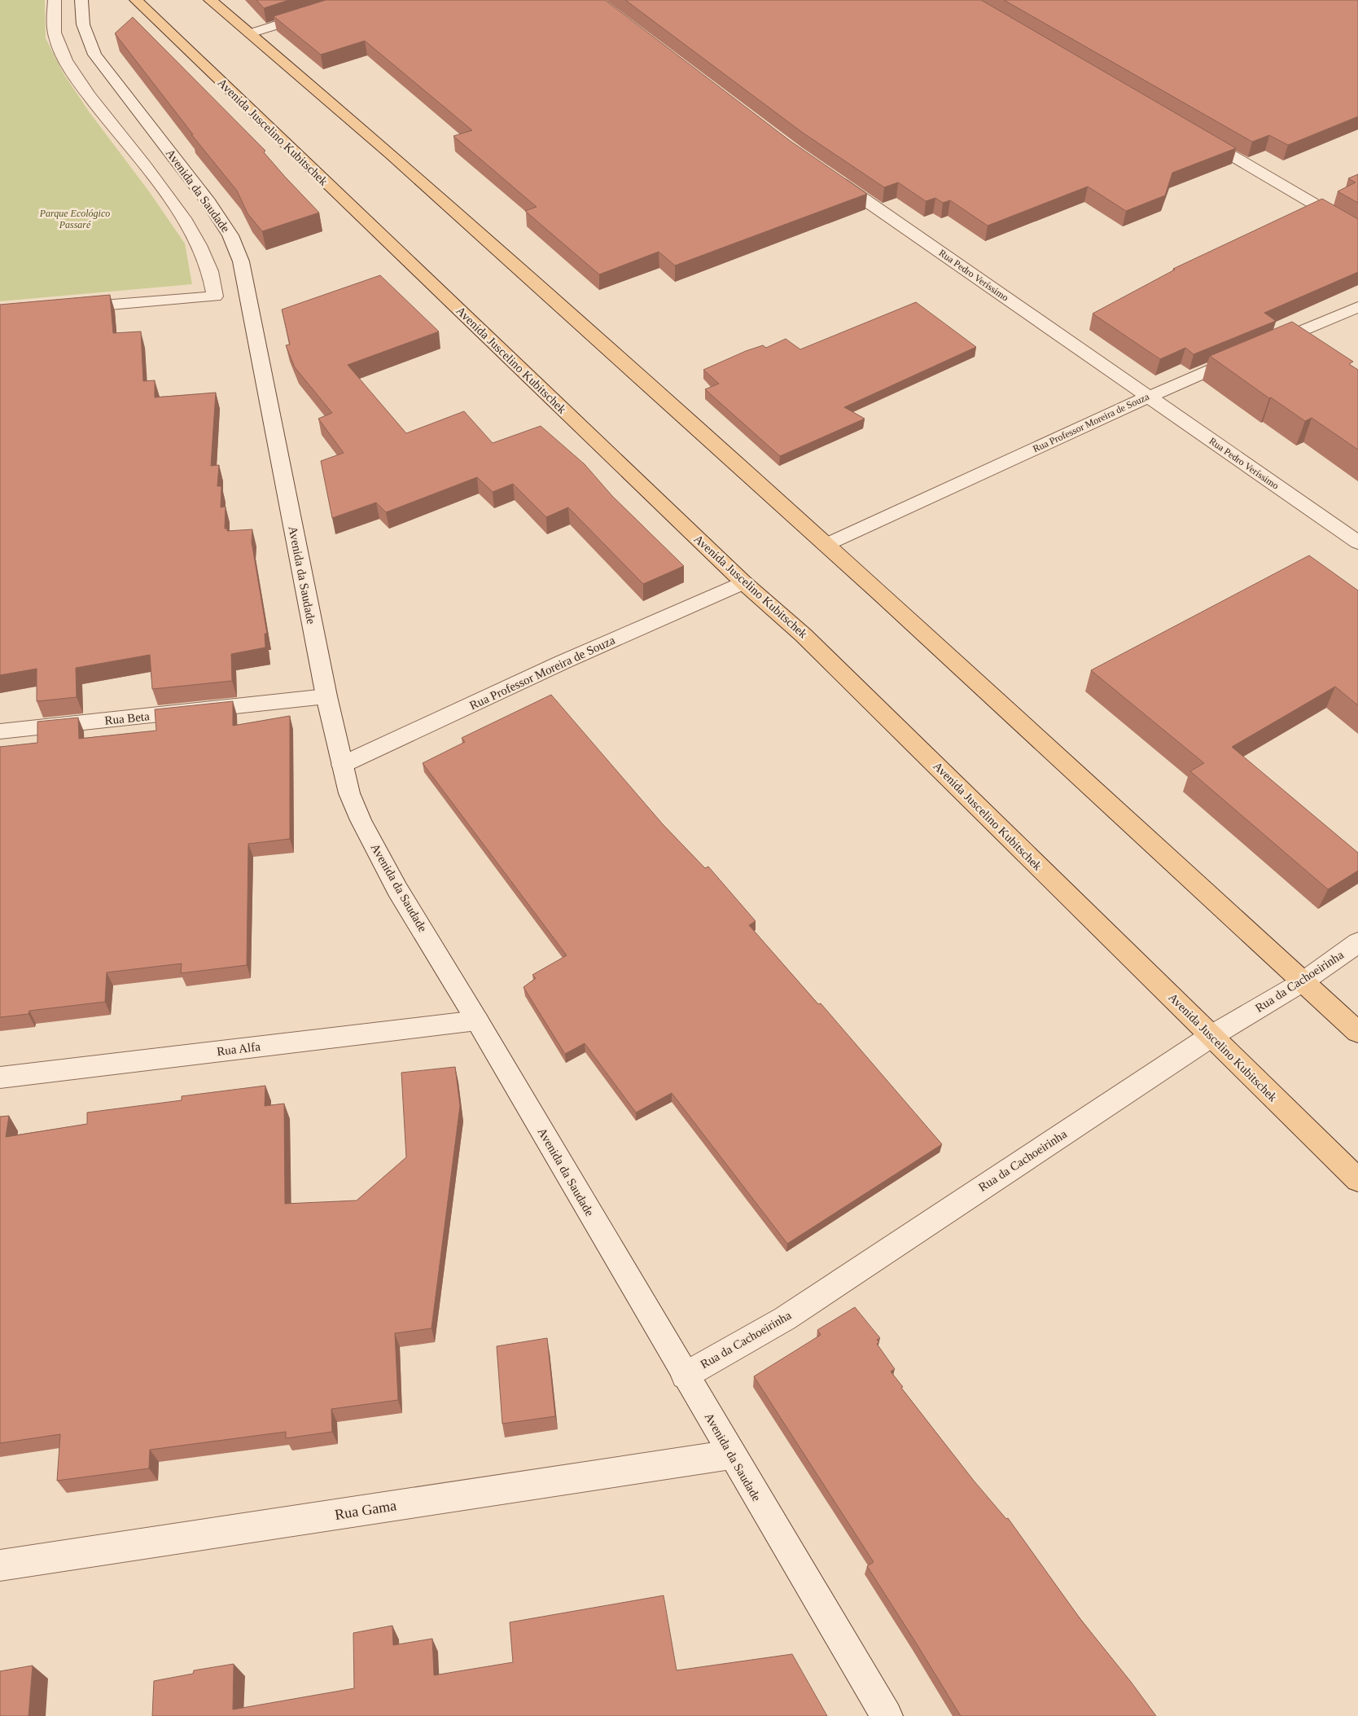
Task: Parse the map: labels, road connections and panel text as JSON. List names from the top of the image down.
{
  "streets": {
    "main road": ["Avenida Juscelino Kubitschek"],
    "street": [
      "Avenida da Saudade",
      "Rua Pedro Veríssimo",
      "Rua Professor Moreira de Souza",
      "Rua Beta",
      "Rua da Cachoeirinha",
      "Rua Alfa",
      "Rua Gama"
    ]
  },
  "crossings": [
    ["Avenida Juscelino Kubitschek", "Rua Professor Moreira de Souza"],
    ["Avenida Juscelino Kubitschek", "Rua da Cachoeirinha"],
    ["Avenida da Saudade", "Rua Professor Moreira de Souza"],
    ["Avenida da Saudade", "Rua Beta"],
    ["Avenida da Saudade", "Rua da Cachoeirinha"],
    ["Avenida da Saudade", "Rua Alfa"],
    ["Avenida da Saudade", "Rua Gama"],
    ["Rua Pedro Veríssimo", "Rua Professor Moreira de Souza"]
  ],
  "parks": ["Parque Ecológico Passaré"]
}
